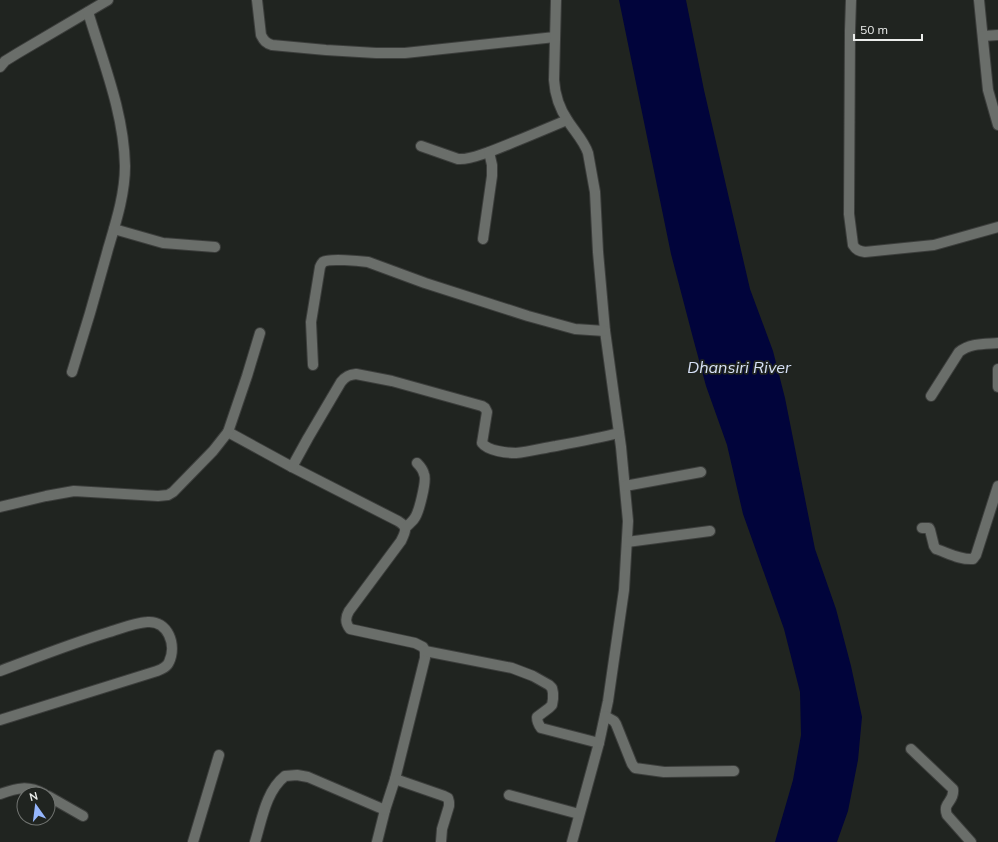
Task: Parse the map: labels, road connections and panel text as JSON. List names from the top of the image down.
{
  "water": ["Dhansiri River"],
  "scale_bar": "50 m",
  "north": "top"
}
